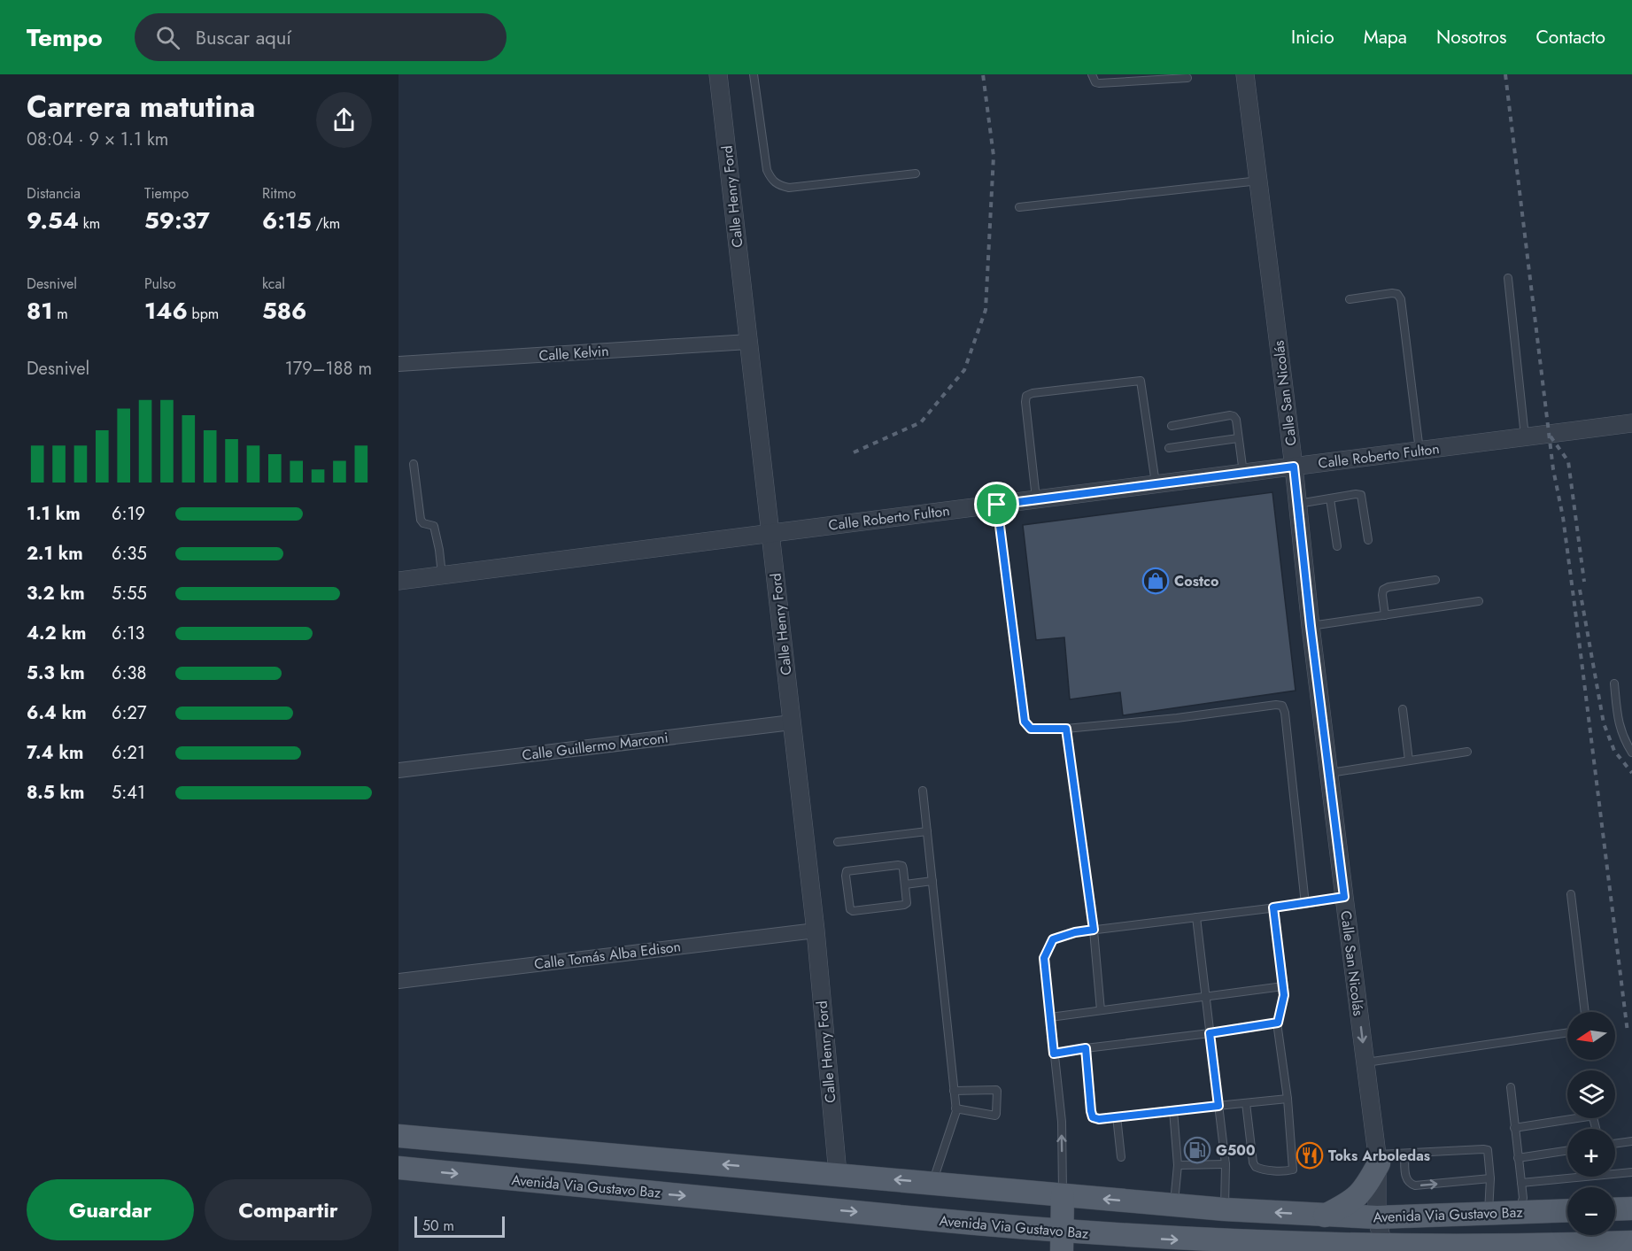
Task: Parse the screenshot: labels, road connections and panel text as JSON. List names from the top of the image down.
{
  "streets": {
    "main road": ["Avenida Via Gustavo Baz"],
    "street": [
      "Calle Henry Ford",
      "Calle Kelvin",
      "Calle San Nicolás",
      "Calle Roberto Fulton",
      "Calle Guillermo Marconi",
      "Calle Tomás Alba Edison"
    ]
  },
  "crossings": [
    ["Calle Henry Ford", "Calle Kelvin"],
    ["Calle Henry Ford", "Calle Roberto Fulton"],
    ["Calle Henry Ford", "Calle Guillermo Marconi"],
    ["Calle Henry Ford", "Calle Tomás Alba Edison"],
    ["Calle Henry Ford", "Avenida Via Gustavo Baz"],
    ["Calle San Nicolás", "Calle Roberto Fulton"],
    ["Calle San Nicolás", "Avenida Via Gustavo Baz"]
  ],
  "places": {
    "shop": ["Costco"],
    "fuel station": ["G500"],
    "restaurant": ["Toks Arboledas"]
  },
  "scale_bar": "50 m",
  "north": "left",
  "page": {
    "header": "Tempo",
    "search": "Buscar aquí",
    "nav": [
      "Inicio",
      "Mapa",
      "Nosotros",
      "Contacto"
    ],
    "heading": ["Carrera matutina", "08:04 · 9 × 1.1 km"],
    "stats": [
      ["Distancia", "9.54 km"],
      ["Tiempo", "59:37"],
      ["Ritmo", "6:15 /km"],
      ["Desnivel", "81 m"],
      ["Pulso", "146 bpm"],
      ["kcal", "586"]
    ],
    "chart": ["Desnivel", "179–188 m"],
    "list": [
      {
        "name": "1.1 km",
        "note": "6:19"
      },
      {
        "name": "2.1 km",
        "note": "6:35"
      },
      {
        "name": "3.2 km",
        "note": "5:55"
      },
      {
        "name": "4.2 km",
        "note": "6:13"
      },
      {
        "name": "5.3 km",
        "note": "6:38"
      },
      {
        "name": "6.4 km",
        "note": "6:27"
      },
      {
        "name": "7.4 km",
        "note": "6:21"
      },
      {
        "name": "8.5 km",
        "note": "5:41"
      }
    ],
    "map_buttons": ["+", "−"],
    "buttons": ["Guardar", "Compartir"],
    "scale": "50 m"
  }
}
